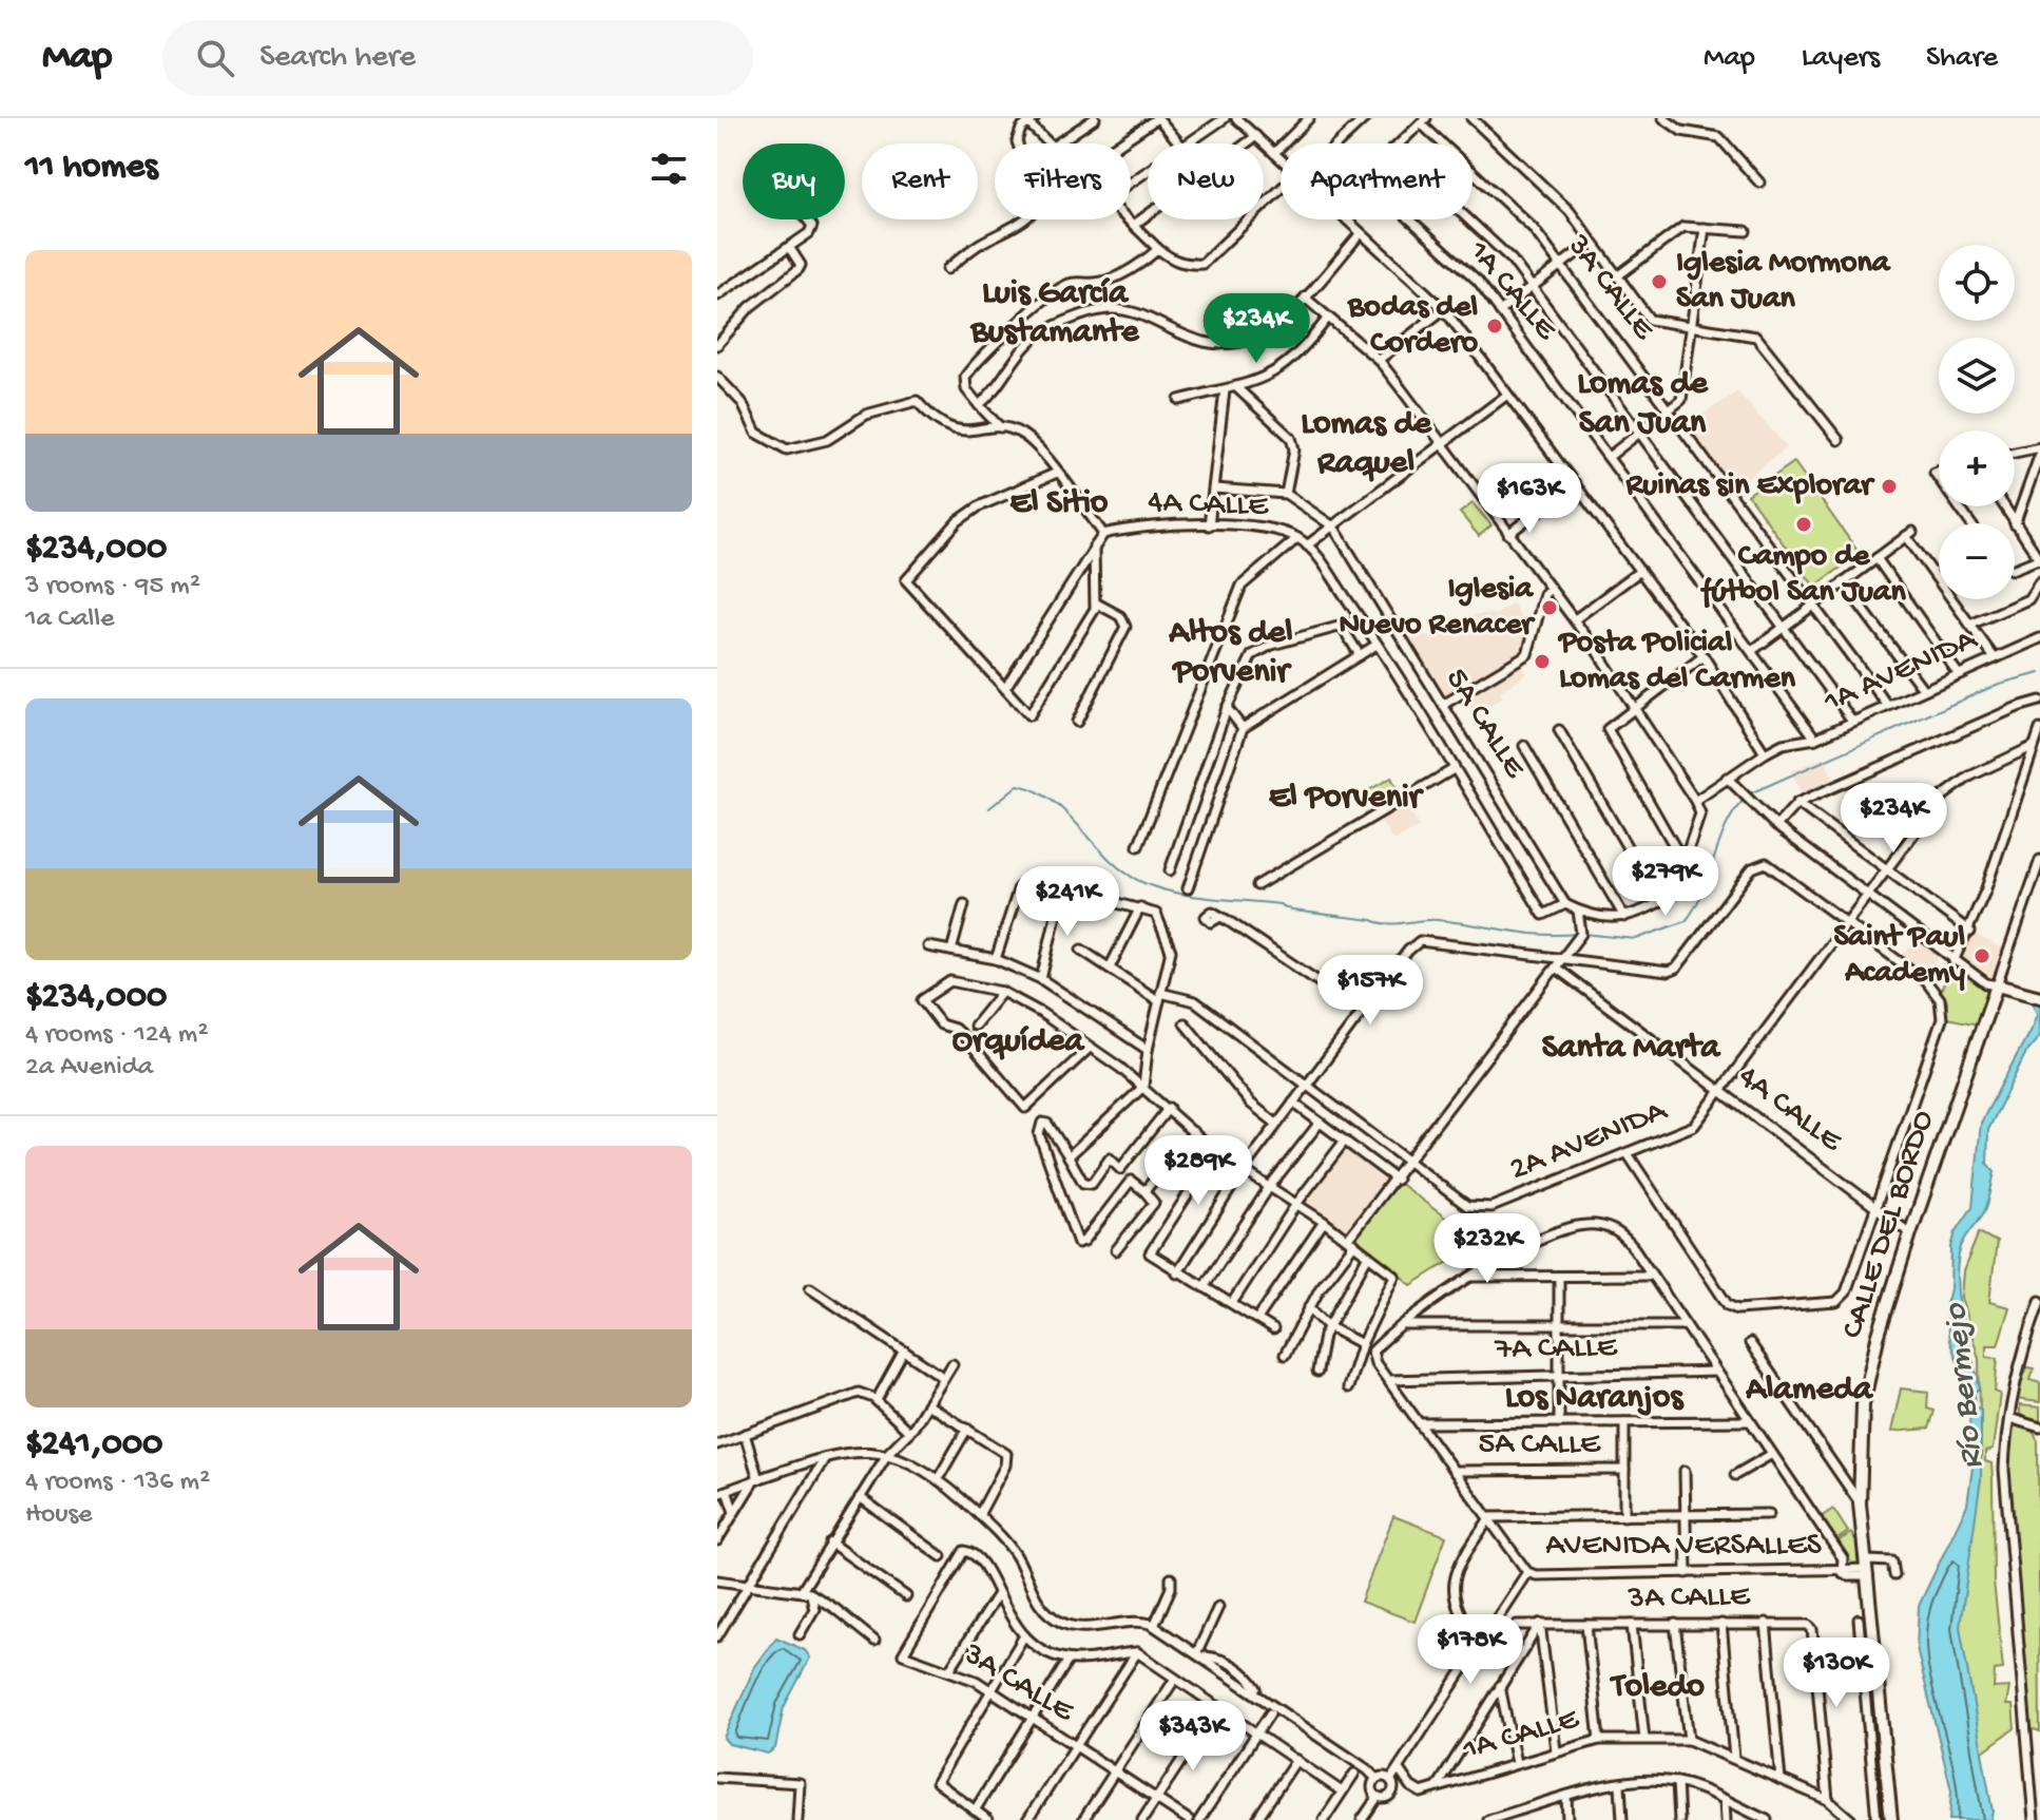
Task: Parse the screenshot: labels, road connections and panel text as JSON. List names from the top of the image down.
{
  "streets": {
    "street": [
      "3A CALLE",
      "1A CALLE",
      "4A CALLE",
      "1A AVENIDA",
      "5A CALLE",
      "2A AVENIDA",
      "CALLE DEL BORDO",
      "7A CALLE",
      "AVENIDA VERSALLES"
    ]
  },
  "crossings": [
    ["3A CALLE", "1A CALLE"],
    ["3A CALLE", "1A AVENIDA"],
    ["1A CALLE", "1A AVENIDA"],
    ["4A CALLE", "2A AVENIDA"],
    ["4A CALLE", "CALLE DEL BORDO"],
    ["CALLE DEL BORDO", "AVENIDA VERSALLES"]
  ],
  "districts": [
    "Luis García Bustamante",
    "Lomas de San Juan",
    "Lomas de Raquel",
    "El Sitio",
    "Altos del Porvenir",
    "El Porvenir",
    "Orquídea",
    "Santa Marta",
    "Alameda",
    "Los Naranjos",
    "Toledo"
  ],
  "water": ["Río Bermejo"],
  "places": [
    "Iglesia Mormona San Juan",
    "Bodas del Cordero",
    "Ruinas sin Explorar",
    "Campo de fútbol San Juan",
    "Iglesia Nuevo Renacer",
    "Posta Policial Lomas del Carmen",
    "Saint Paul Academy"
  ],
  "page": {
    "header": "Map",
    "search": "Search here",
    "nav": ["Map", "Layers", "Share"],
    "heading": "11 homes",
    "chip": [
      "Buy",
      "Rent",
      "Filters",
      "New",
      "Apartment"
    ],
    "list": [
      {
        "name": "$234,000",
        "note": "3 rooms · 95 m² · 1a Calle"
      },
      {
        "name": "$234,000",
        "note": "4 rooms · 124 m² · 2a Avenida"
      },
      {
        "name": "$241,000",
        "note": "4 rooms · 136 m² · House"
      }
    ],
    "map_buttons": ["+", "−"],
    "price": [
      "$234K",
      "$163K",
      "$234K",
      "$279K",
      "$241K",
      "$157K",
      "$289K",
      "$232K",
      "$178K",
      "$130K",
      "$343K"
    ]
  }
}
